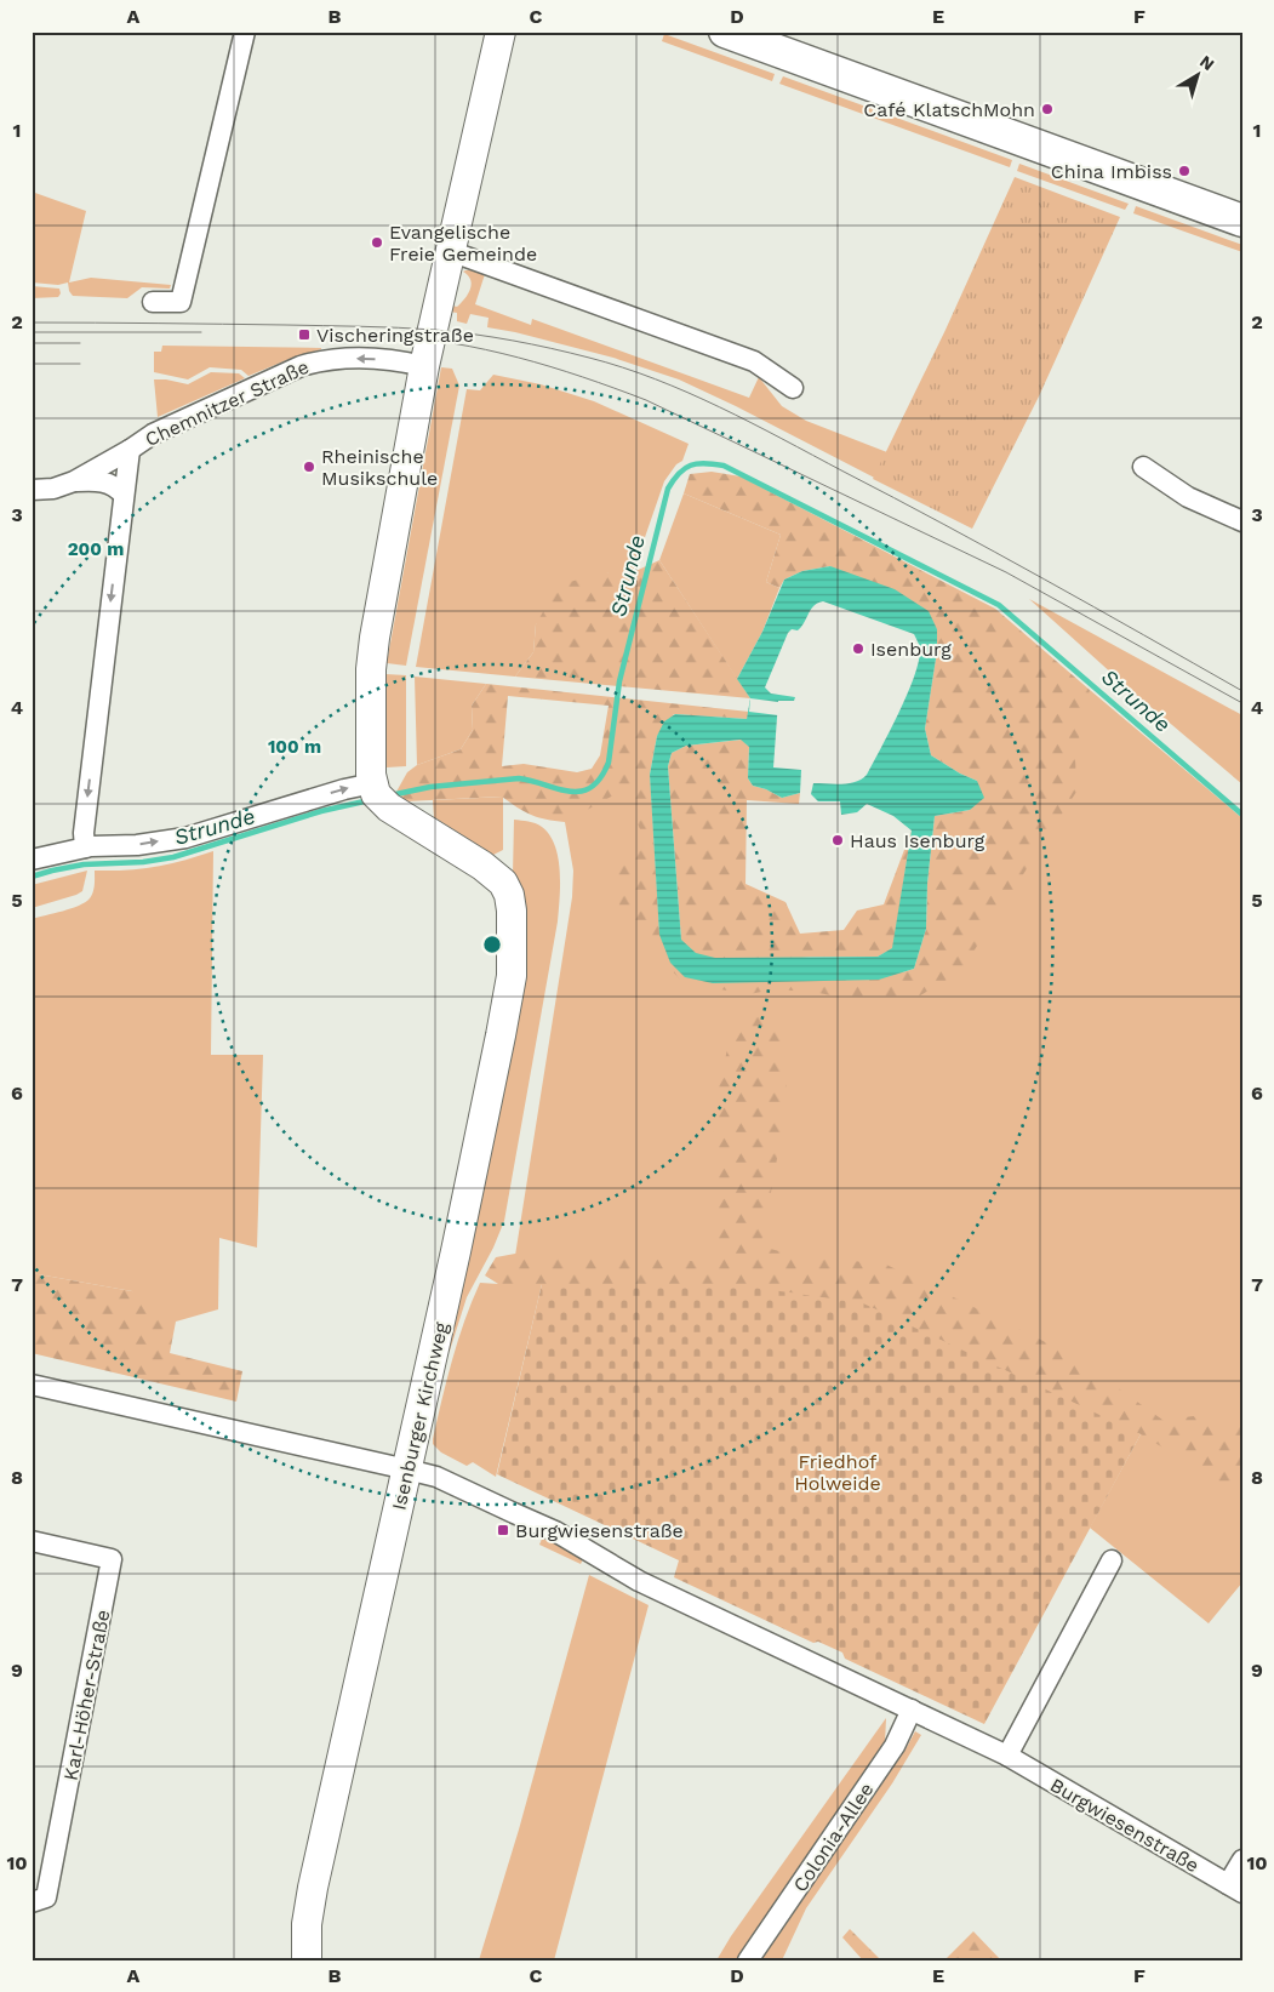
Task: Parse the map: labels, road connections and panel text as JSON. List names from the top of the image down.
{
  "streets": {
    "street": [
      "Chemnitzer Straße",
      "Isenburger Kirchweg",
      "Karl-Höher-Straße",
      "Burgwiesenstraße",
      "Colonia-Allee"
    ]
  },
  "crossings": [
    ["Isenburger Kirchweg", "Burgwiesenstraße"],
    ["Burgwiesenstraße", "Colonia-Allee"]
  ],
  "one_way": ["Chemnitzer Straße"],
  "water": ["Strunde"],
  "parks": ["Friedhof Holweide"],
  "places": {
    "other": [
      "Café KlatschMohn",
      "China Imbiss",
      "Evangelische Freie Gemeinde",
      "Rheinische Musikschule",
      "Isenburg",
      "Haus Isenburg"
    ],
    "transit": ["Vischeringstraße", "Burgwiesenstraße"]
  },
  "north": "top right",
  "grid": {
    "columns": [
      "A",
      "B",
      "C",
      "D",
      "E",
      "F"
    ],
    "rows": [
      "1",
      "2",
      "3",
      "4",
      "5",
      "6",
      "7",
      "8",
      "9",
      "10"
    ]
  },
  "rings": ["200 m", "100 m"]
}
